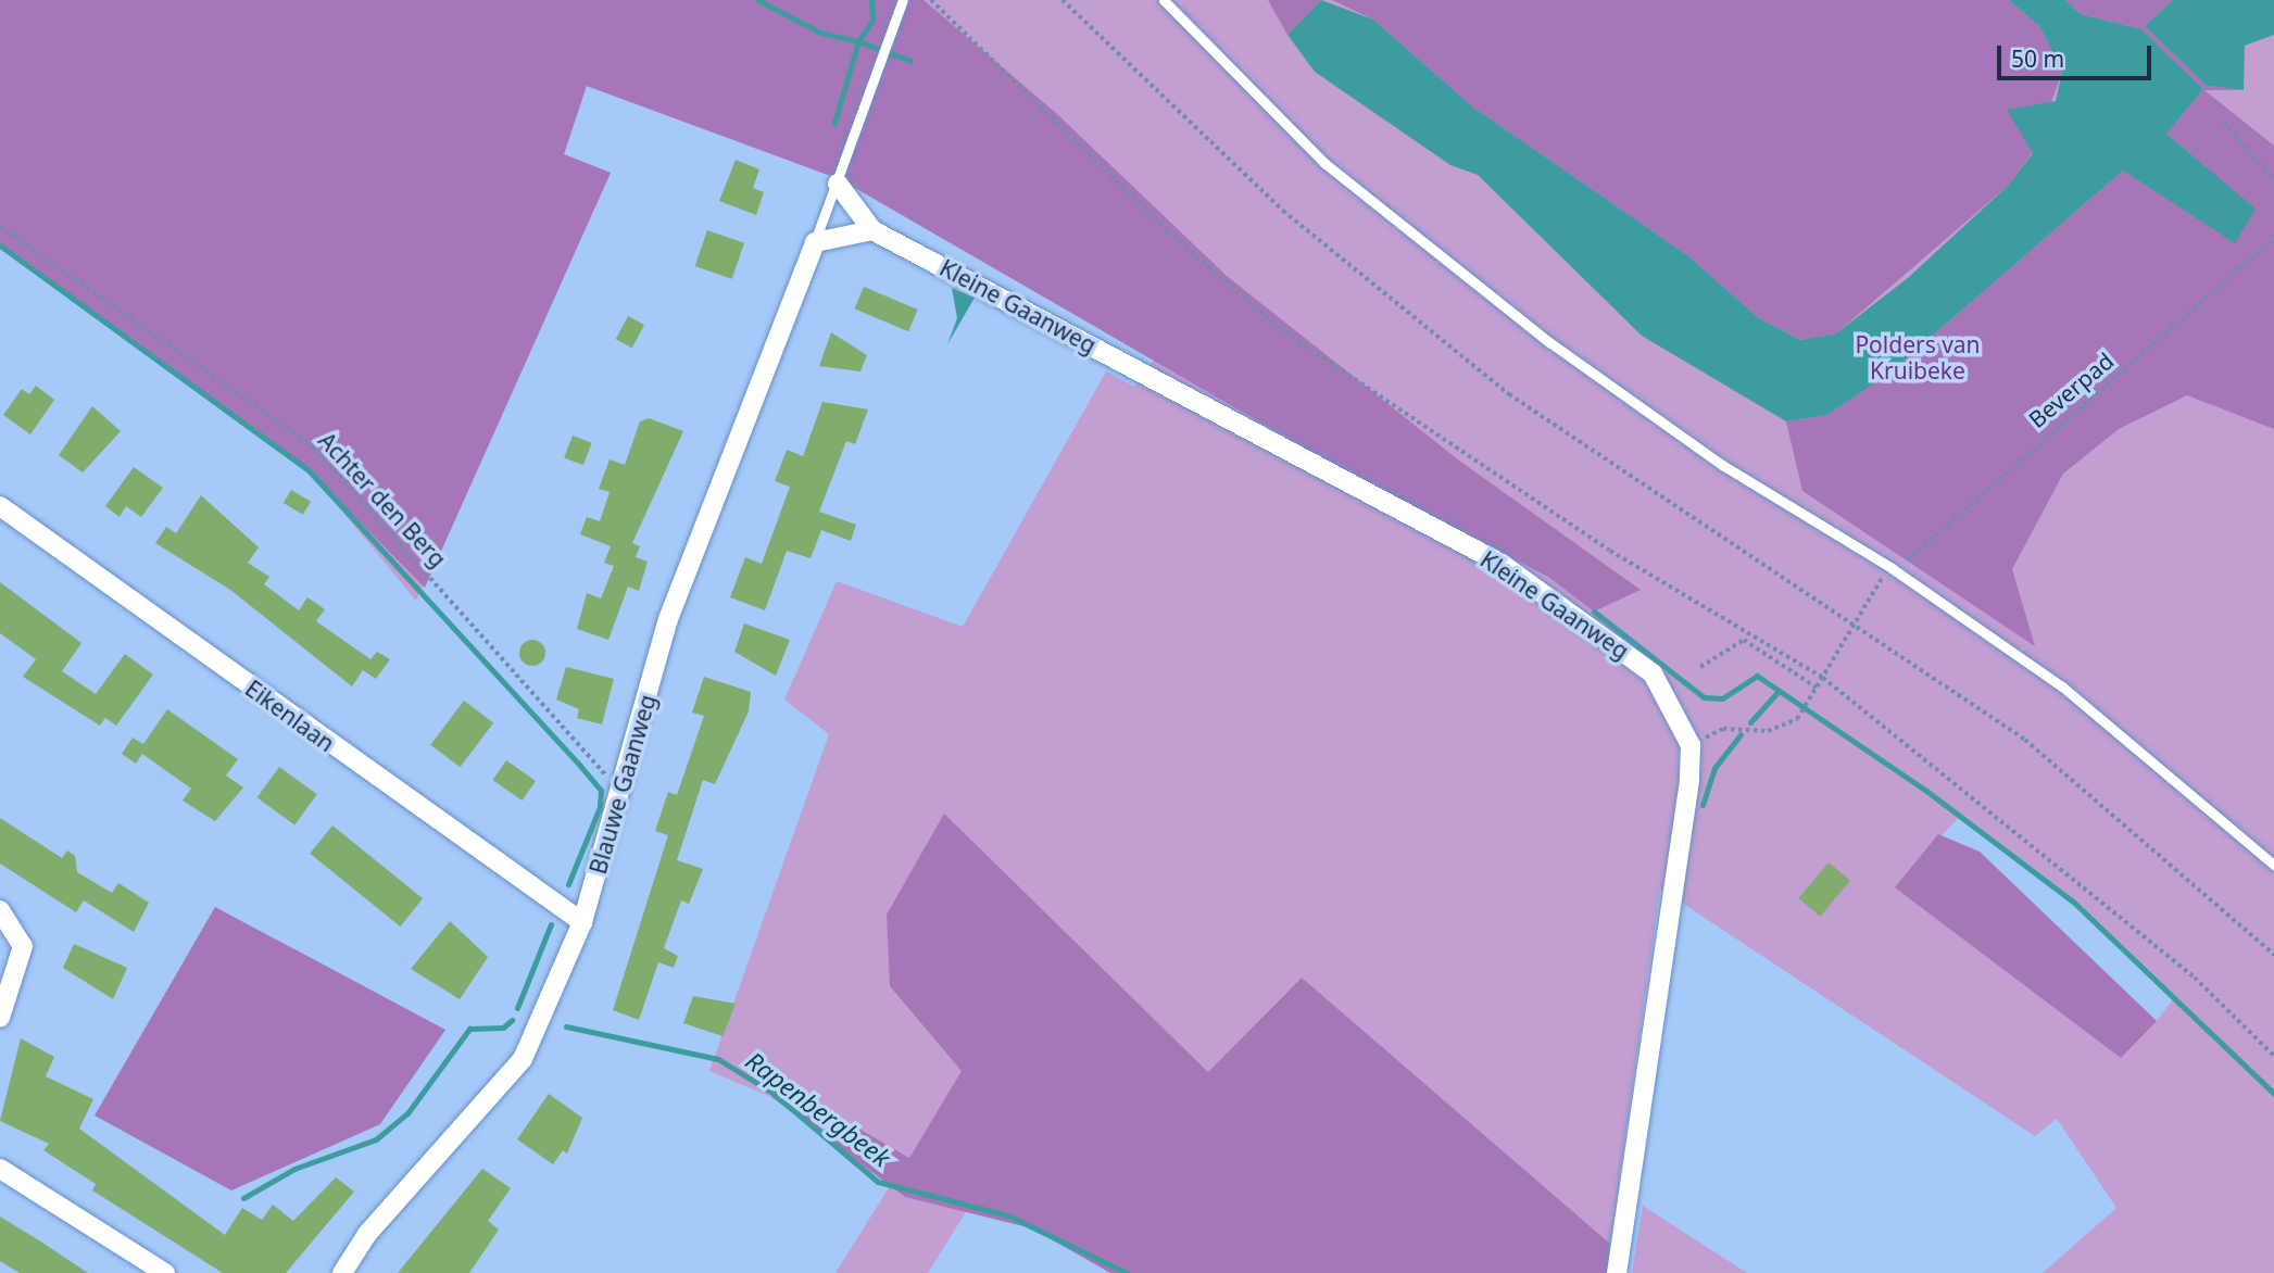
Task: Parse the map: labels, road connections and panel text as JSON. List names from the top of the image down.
{
  "streets": {
    "street": ["Kleine Gaanweg", "Eikenlaan", "Blauwe Gaanweg"],
    "path": ["Beverpad", "Achter den Berg"]
  },
  "crossings": [
    ["Kleine Gaanweg", "Beverpad"],
    ["Achter den Berg", "Blauwe Gaanweg"],
    ["Eikenlaan", "Blauwe Gaanweg"]
  ],
  "water": ["Rapenbergbeek"],
  "parks": ["Polders van Kruibeke"],
  "scale_bar": "50 m"
}
